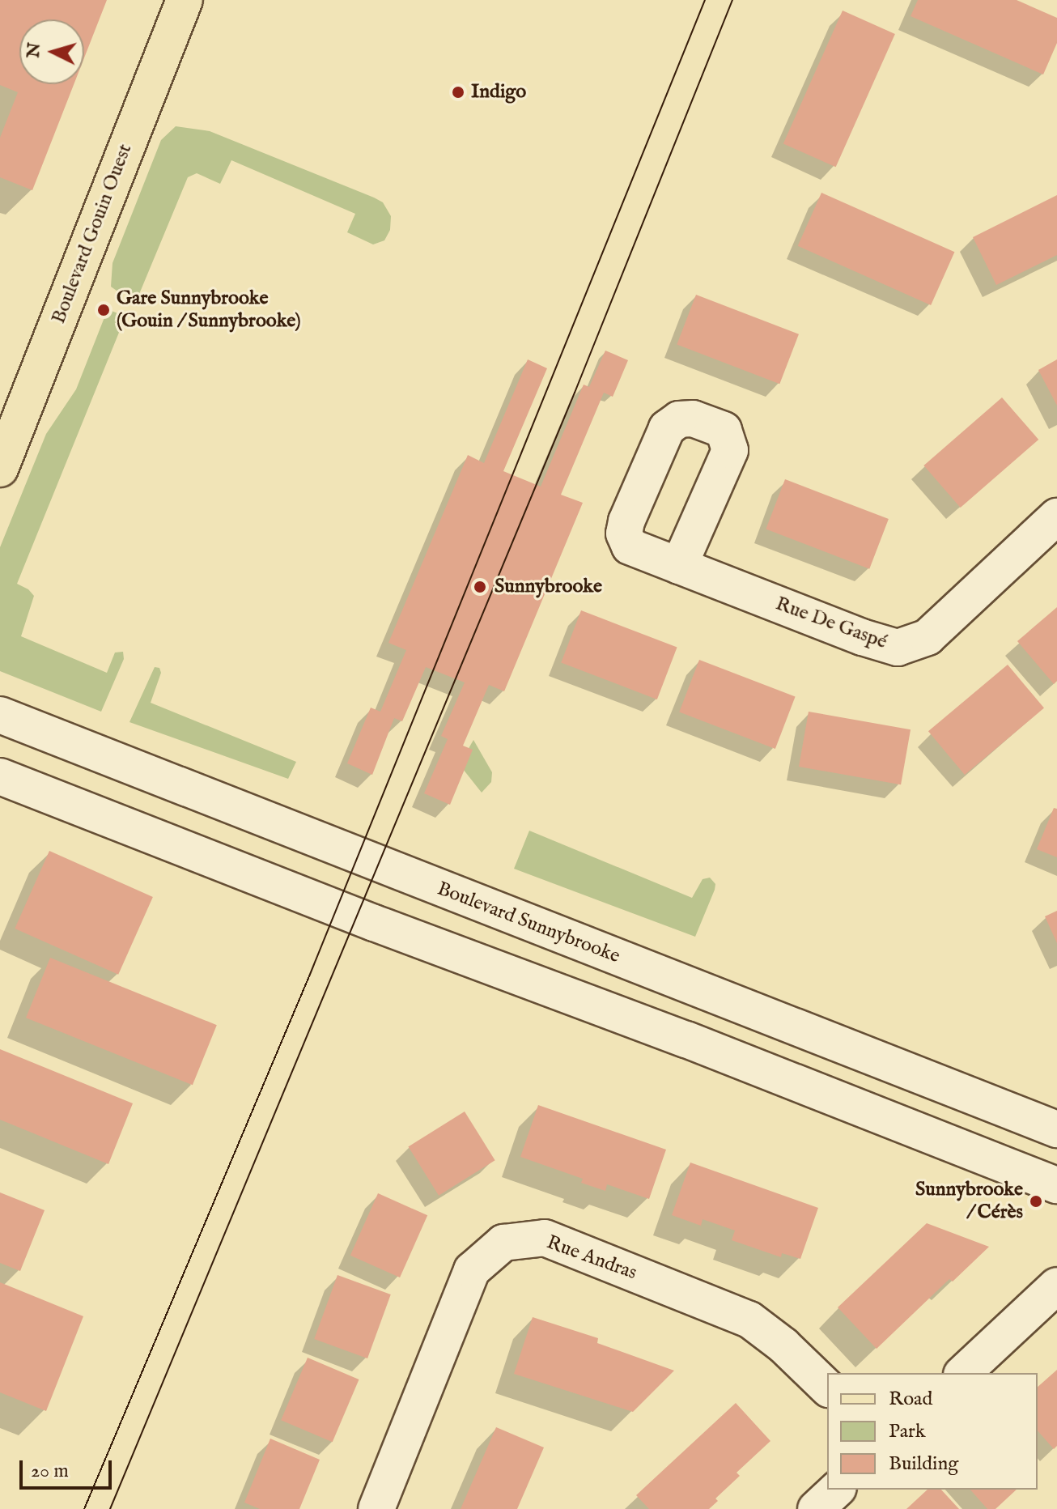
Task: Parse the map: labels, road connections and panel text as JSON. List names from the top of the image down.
{
  "streets": {
    "main road": ["Boulevard Gouin Ouest"],
    "street": ["Rue De Gaspé", "Boulevard Sunnybrooke", "Rue Andras"]
  },
  "places": [
    "Indigo",
    "Gare Sunnybrooke (Gouin / Sunnybrooke)",
    "Sunnybrooke",
    "Sunnybrooke / Cérès"
  ],
  "legend": ["Road", "Park", "Building"],
  "scale_bar": "20 m",
  "north": "left"
}
